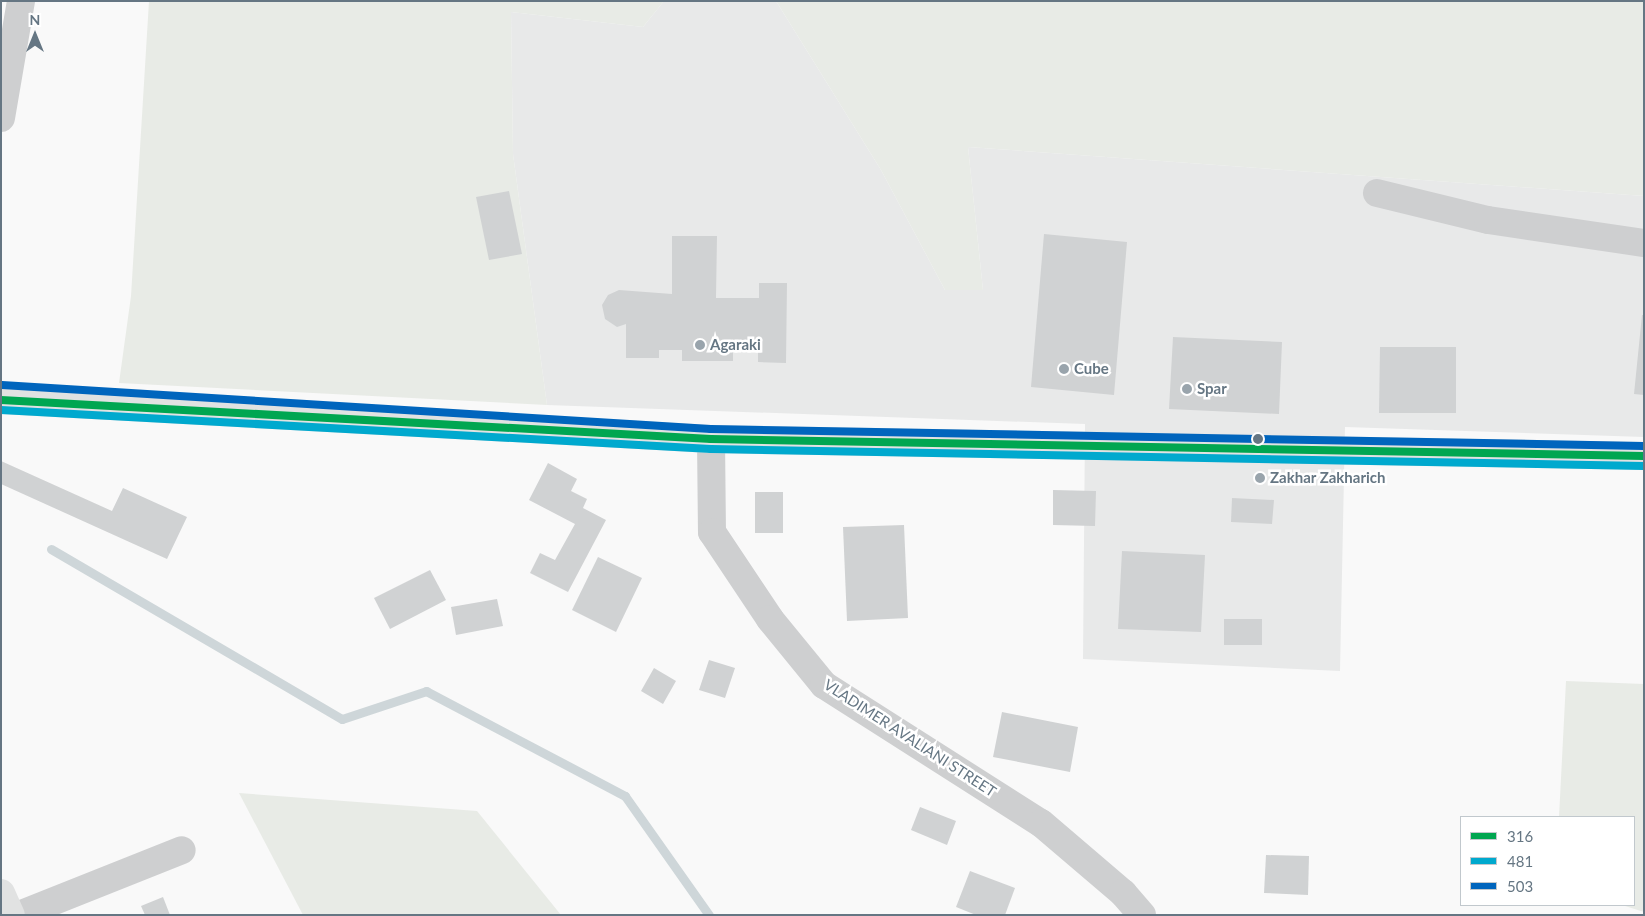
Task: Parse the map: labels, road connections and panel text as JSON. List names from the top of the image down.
{
  "streets": {
    "street": ["VLADIMER AVALIANI STREET"]
  },
  "places": [
    "Agaraki",
    "Cube",
    "Spar",
    "Zakhar Zakharich"
  ],
  "lines": ["transit line 503", "transit line 316", "transit line 481"],
  "legend": ["316", "481", "503"],
  "north": "top"
}
